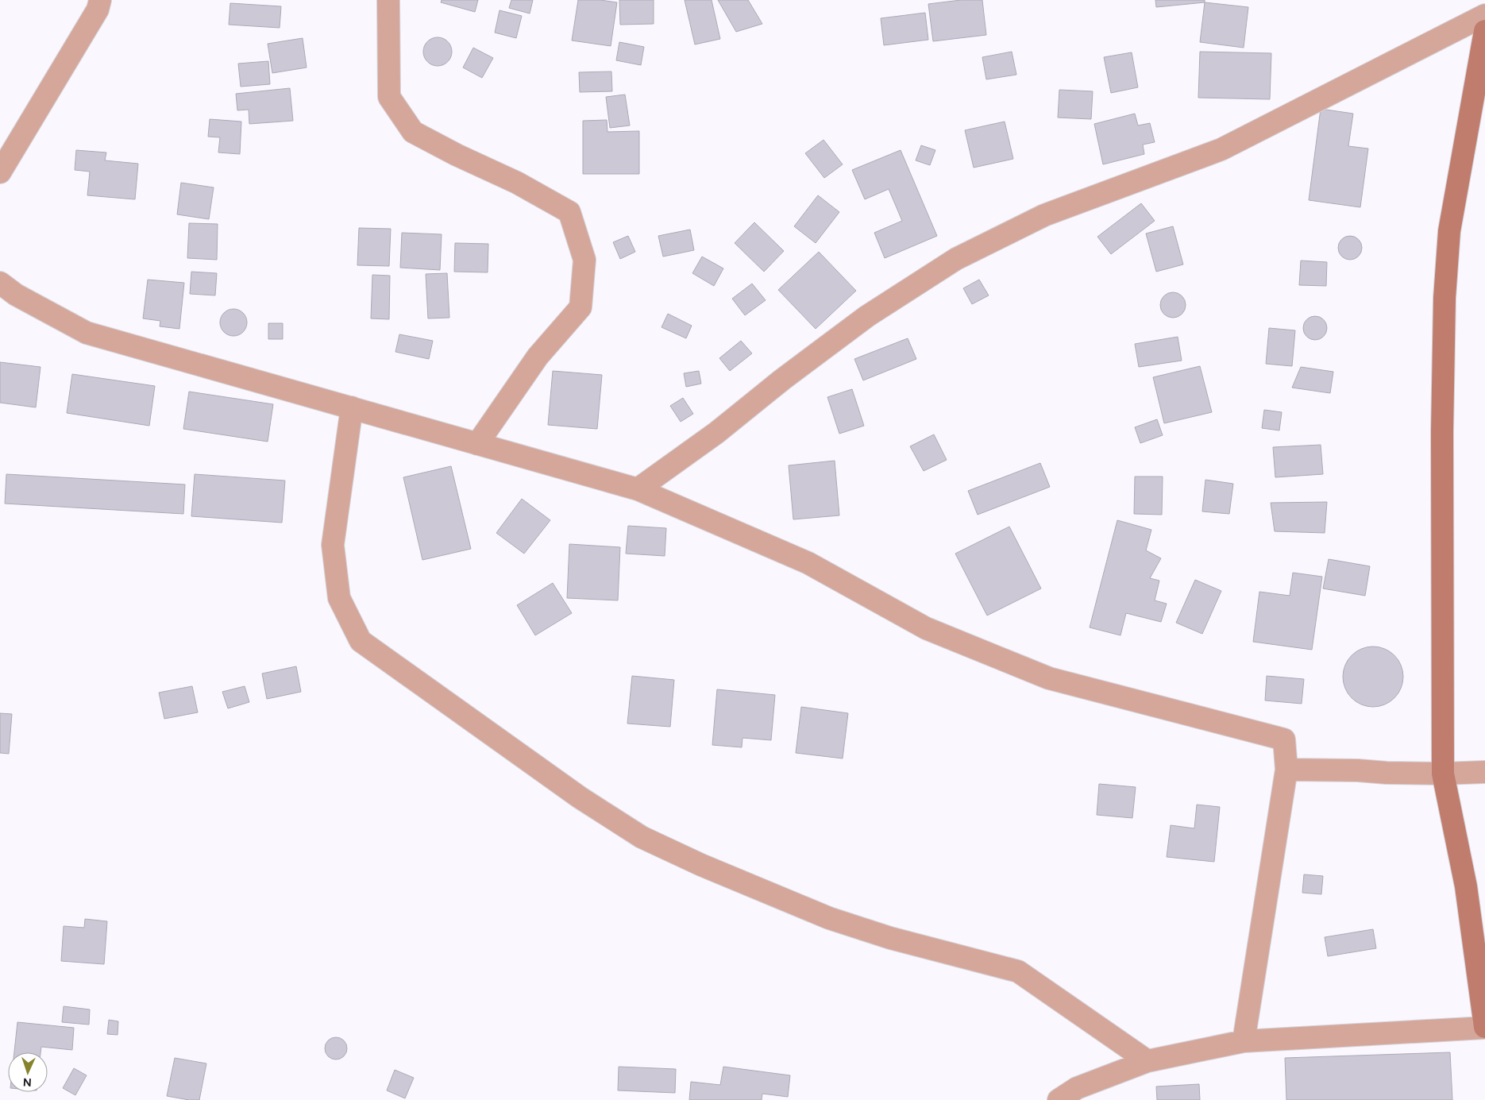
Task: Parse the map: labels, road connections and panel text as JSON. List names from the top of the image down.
{
  "north": "bottom"
}
